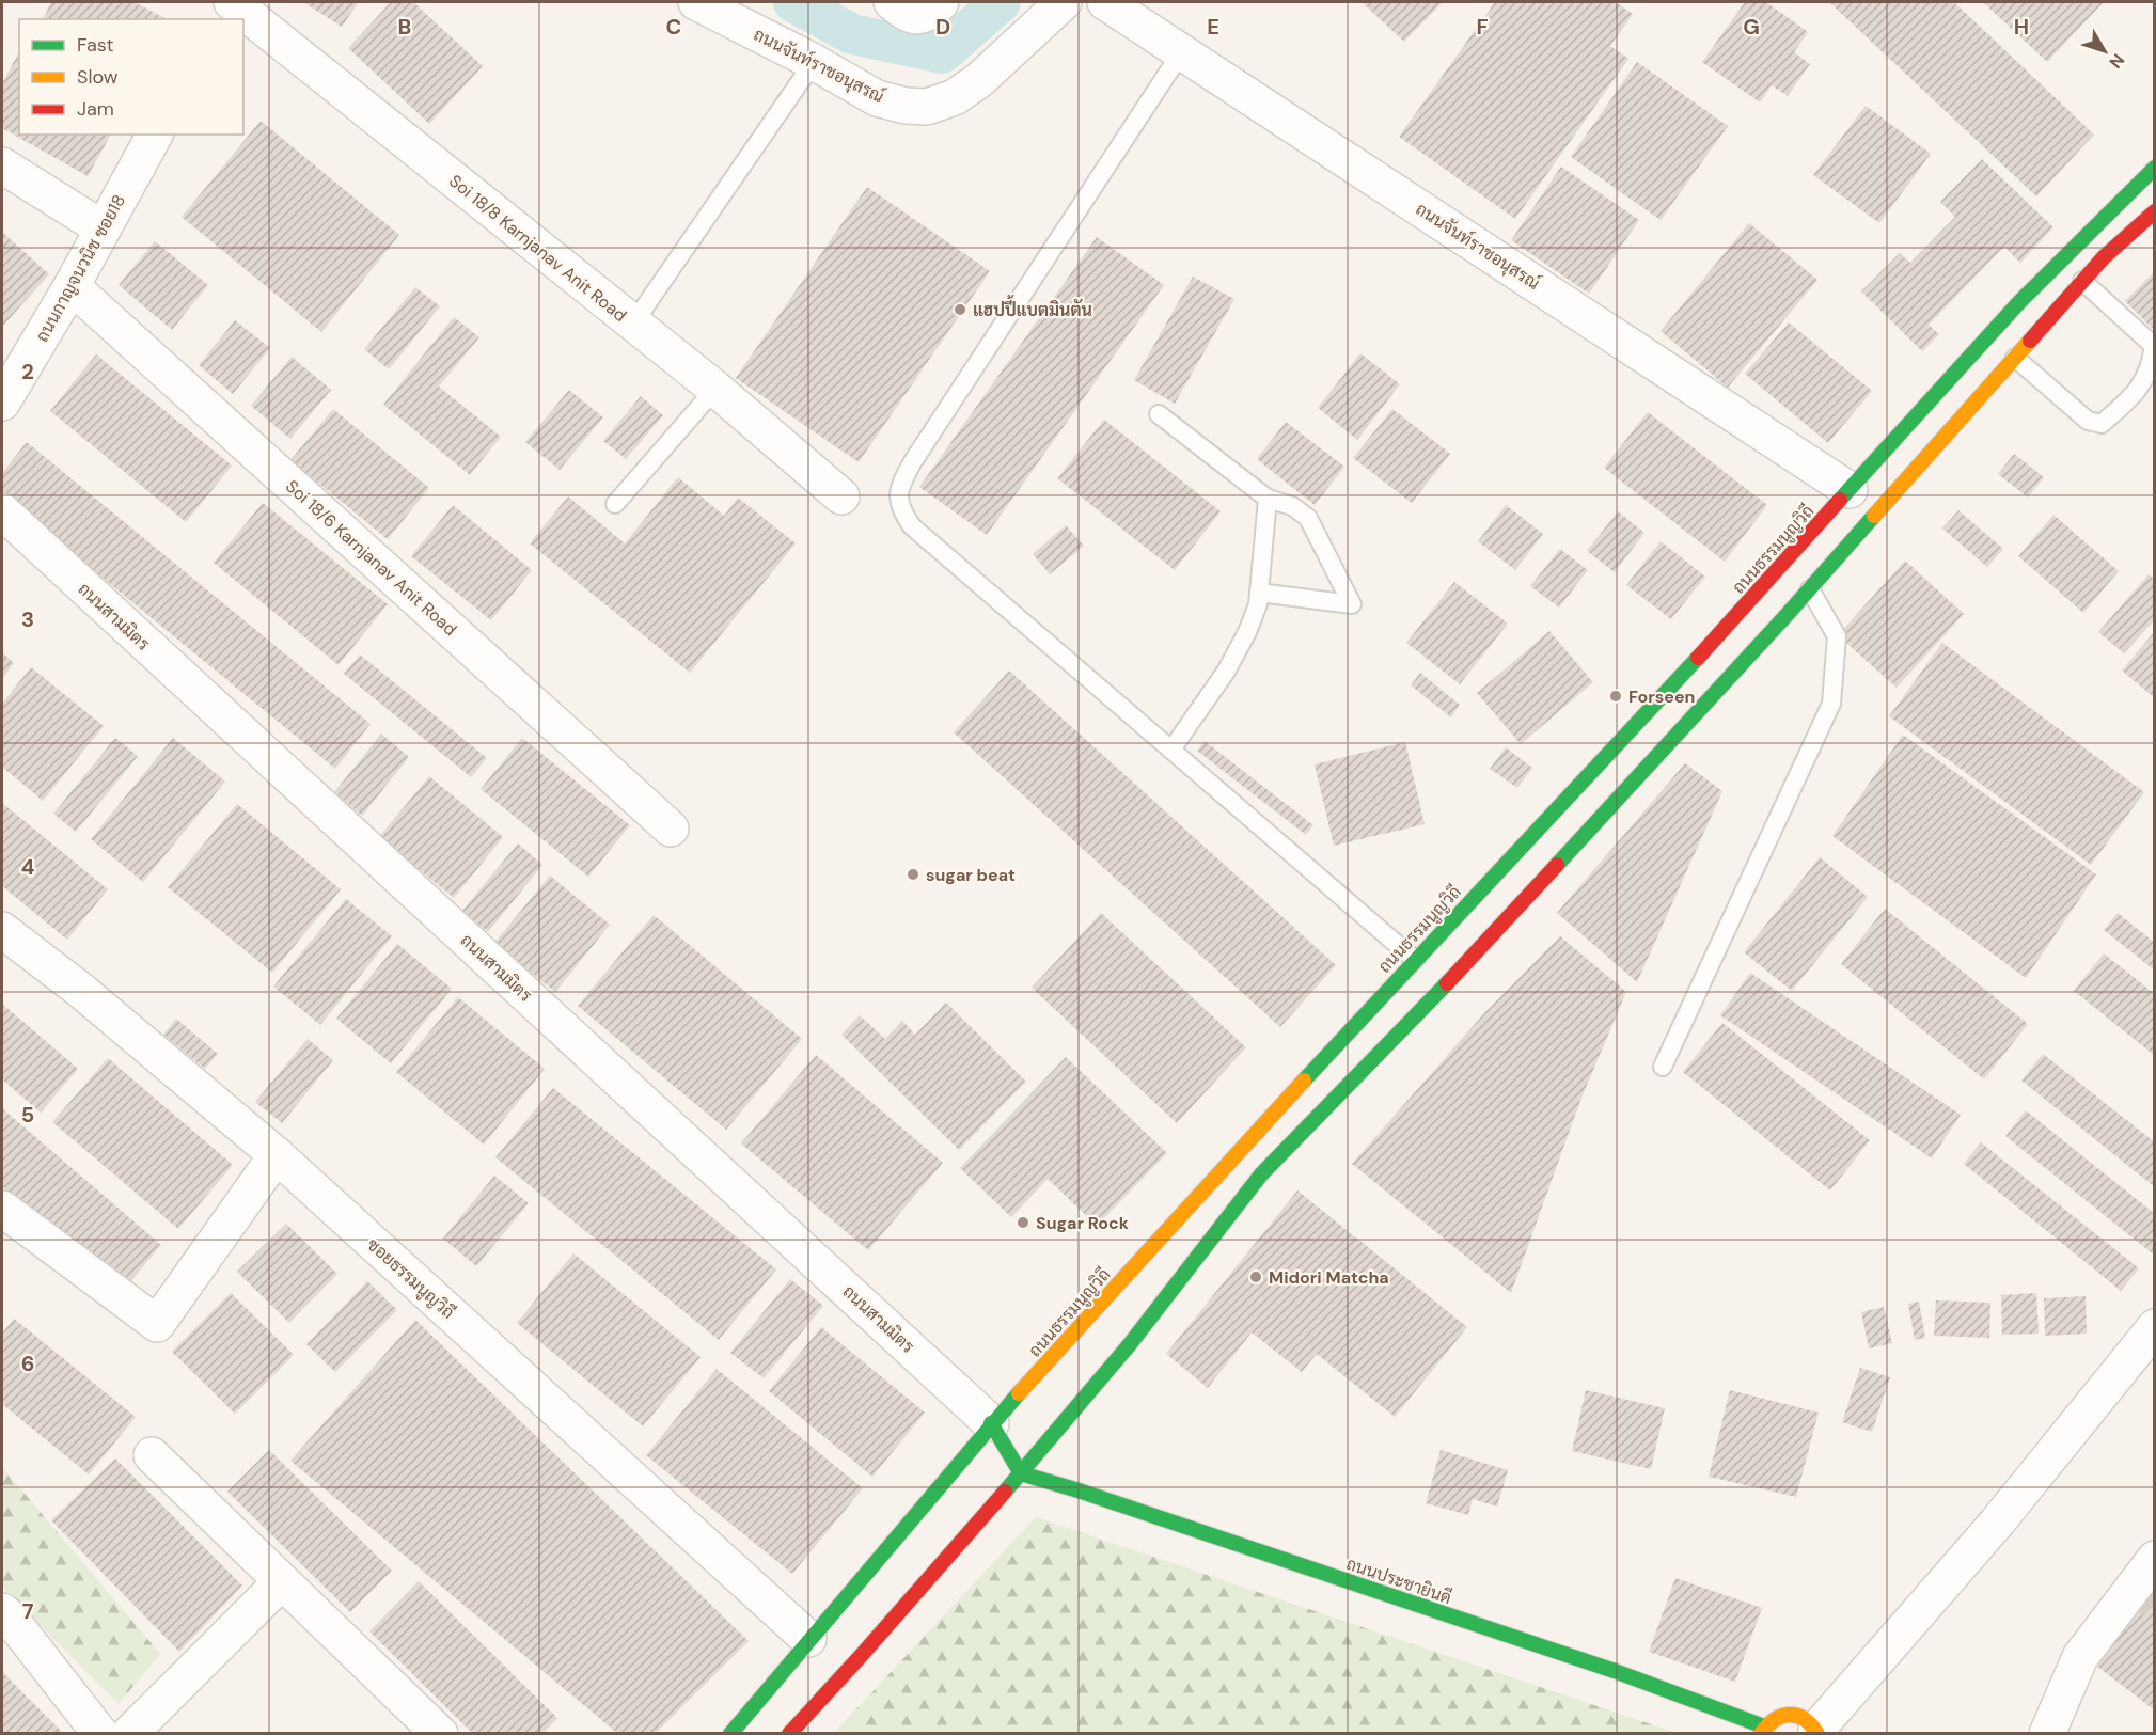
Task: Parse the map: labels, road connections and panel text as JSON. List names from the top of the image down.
{
  "streets": {
    "street": [
      "ถนนจันท์ราชอนุสรณ์",
      "Soi 18/8 Karnjanav Anit Road",
      "ถนนกาญจนวนิช ซอย18",
      "ถนนธรรมนูญวิถี",
      "Soi 18/6 Karnjanav Anit Road",
      "ถนนสามมิตร",
      "ซอยธรรมนูญวิถี",
      "ถนนประชายินดี"
    ]
  },
  "crossings": [
    ["ถนนจันท์ราชอนุสรณ์", "ถนนธรรมนูญวิถี"],
    ["ถนนกาญจนวนิช ซอย18", "Soi 18/6 Karnjanav Anit Road"],
    ["ถนนธรรมนูญวิถี", "ถนนสามมิตร"],
    ["ถนนธรรมนูญวิถี", "ซอยธรรมนูญวิถี"]
  ],
  "places": [
    "แฮปปี้แบตมินตัน",
    "Forseen",
    "sugar beat",
    "Sugar Rock",
    "Midori Matcha"
  ],
  "legend": ["Fast", "Slow", "Jam"],
  "north": "bottom right",
  "grid": {
    "columns": [
      "B",
      "C",
      "D",
      "E",
      "F",
      "G",
      "H"
    ],
    "rows": [
      "2",
      "3",
      "4",
      "5",
      "6",
      "7"
    ]
  }
}
